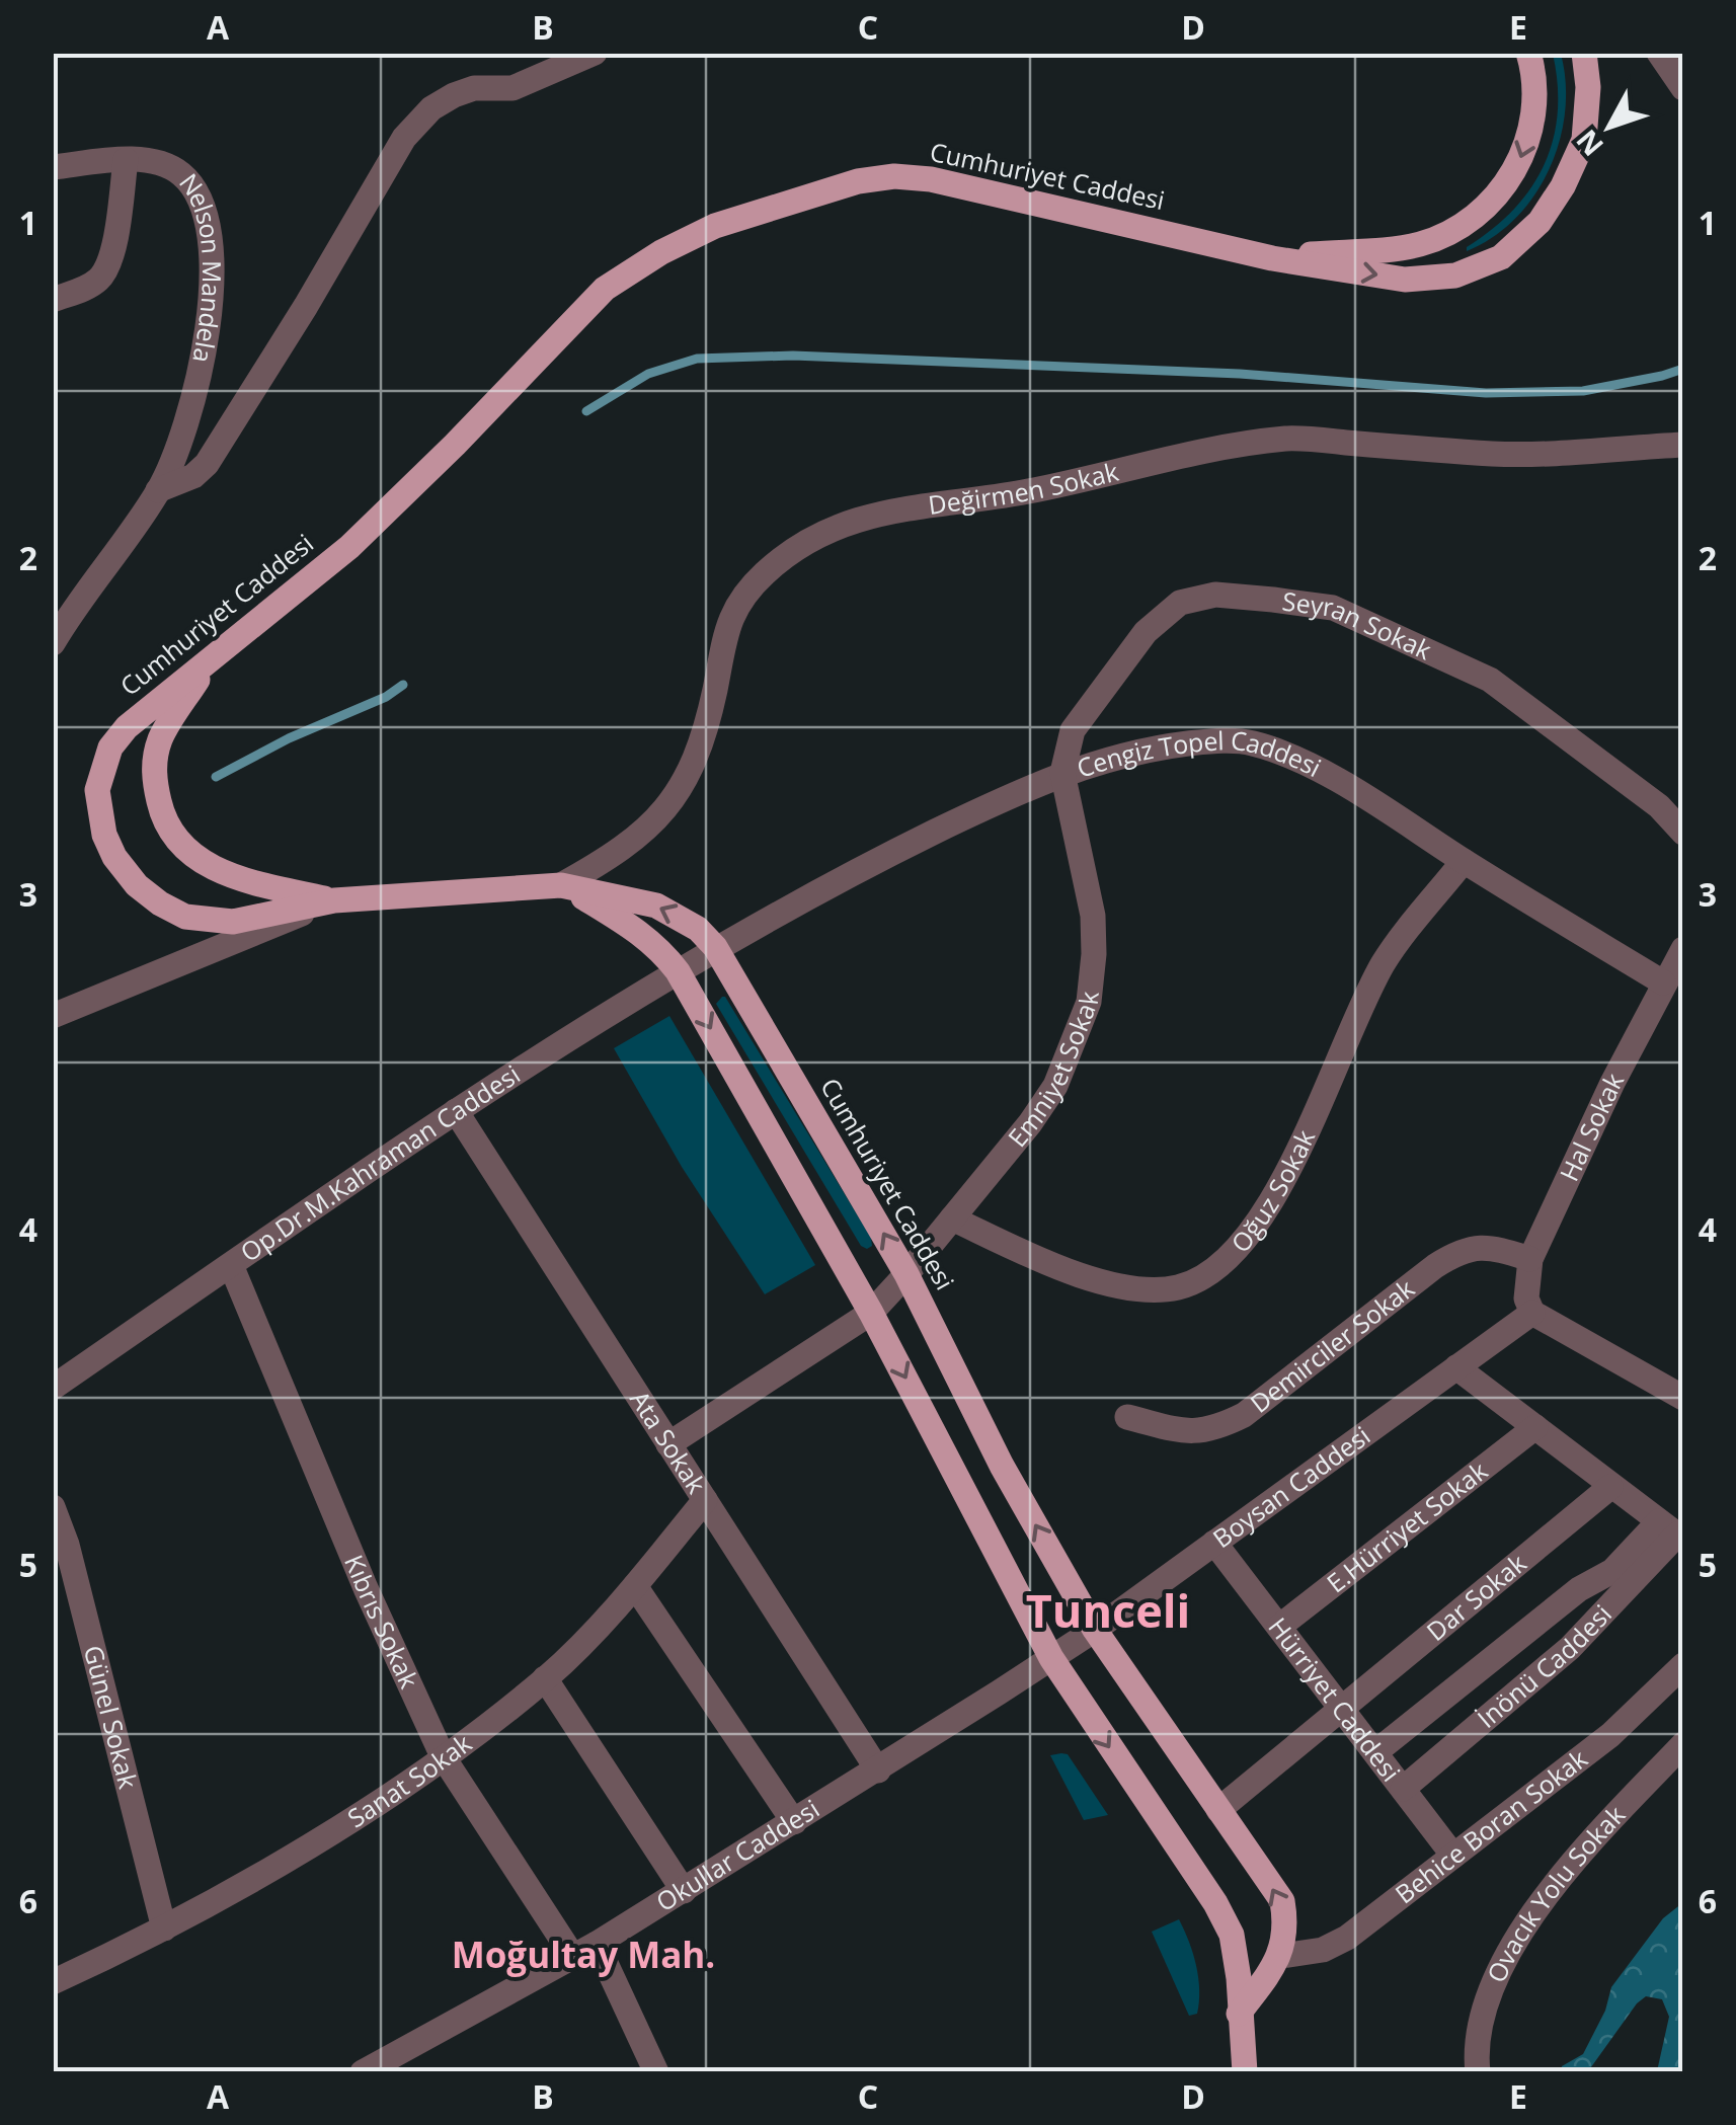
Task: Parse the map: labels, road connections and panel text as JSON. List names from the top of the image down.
{
  "streets": {
    "main road": ["Cumhuriyet Caddesi"],
    "street": [
      "Nelson Mandela",
      "Değirmen Sokak",
      "Seyran Sokak",
      "Cengiz Topel Caddesi",
      "Emniyet Sokak",
      "Hal Sokak",
      "Op.Dr.M.Kahraman Caddesi",
      "Oğuz Sokak",
      "Demirciler Sokak",
      "Ata Sokak",
      "Boysan Caddesi",
      "E.Hürriyet Sokak",
      "Dar Sokak",
      "Kıbrıs Sokak",
      "İnönü Caddesi",
      "Hürriyet Caddesi",
      "Günel Sokak",
      "Sanat Sokak",
      "Behice Boran Sokak",
      "Okullar Caddesi",
      "Ovacık Yolu Sokak"
    ]
  },
  "crossings": [
    ["Cumhuriyet Caddesi", "Değirmen Sokak"],
    ["Cumhuriyet Caddesi", "Cengiz Topel Caddesi"],
    ["Cumhuriyet Caddesi", "Emniyet Sokak"],
    ["Cumhuriyet Caddesi", "Op.Dr.M.Kahraman Caddesi"],
    ["Cumhuriyet Caddesi", "Boysan Caddesi"],
    ["Cumhuriyet Caddesi", "Dar Sokak"],
    ["Cumhuriyet Caddesi", "Behice Boran Sokak"],
    ["Seyran Sokak", "Cengiz Topel Caddesi"],
    ["Seyran Sokak", "Emniyet Sokak"],
    ["Cengiz Topel Caddesi", "Emniyet Sokak"],
    ["Cengiz Topel Caddesi", "Hal Sokak"],
    ["Cengiz Topel Caddesi", "Op.Dr.M.Kahraman Caddesi"],
    ["Cengiz Topel Caddesi", "Oğuz Sokak"],
    ["Emniyet Sokak", "Oğuz Sokak"],
    ["Emniyet Sokak", "Ata Sokak"],
    ["Hal Sokak", "Demirciler Sokak"],
    ["Hal Sokak", "Boysan Caddesi"],
    ["Op.Dr.M.Kahraman Caddesi", "Ata Sokak"],
    ["Op.Dr.M.Kahraman Caddesi", "Kıbrıs Sokak"],
    ["Ata Sokak", "Sanat Sokak"],
    ["Ata Sokak", "Okullar Caddesi"],
    ["Boysan Caddesi", "Hürriyet Caddesi"],
    ["Boysan Caddesi", "Okullar Caddesi"],
    ["E.Hürriyet Sokak", "Hürriyet Caddesi"],
    ["Dar Sokak", "Hürriyet Caddesi"],
    ["Kıbrıs Sokak", "Sanat Sokak"],
    ["Kıbrıs Sokak", "Okullar Caddesi"],
    ["İnönü Caddesi", "Hürriyet Caddesi"],
    ["Hürriyet Caddesi", "Behice Boran Sokak"],
    ["Günel Sokak", "Sanat Sokak"]
  ],
  "districts": ["Tunceli", "Moğultay Mah."],
  "north": "bottom left",
  "grid": {
    "columns": [
      "A",
      "B",
      "C",
      "D",
      "E"
    ],
    "rows": [
      "1",
      "2",
      "3",
      "4",
      "5",
      "6"
    ]
  }
}
